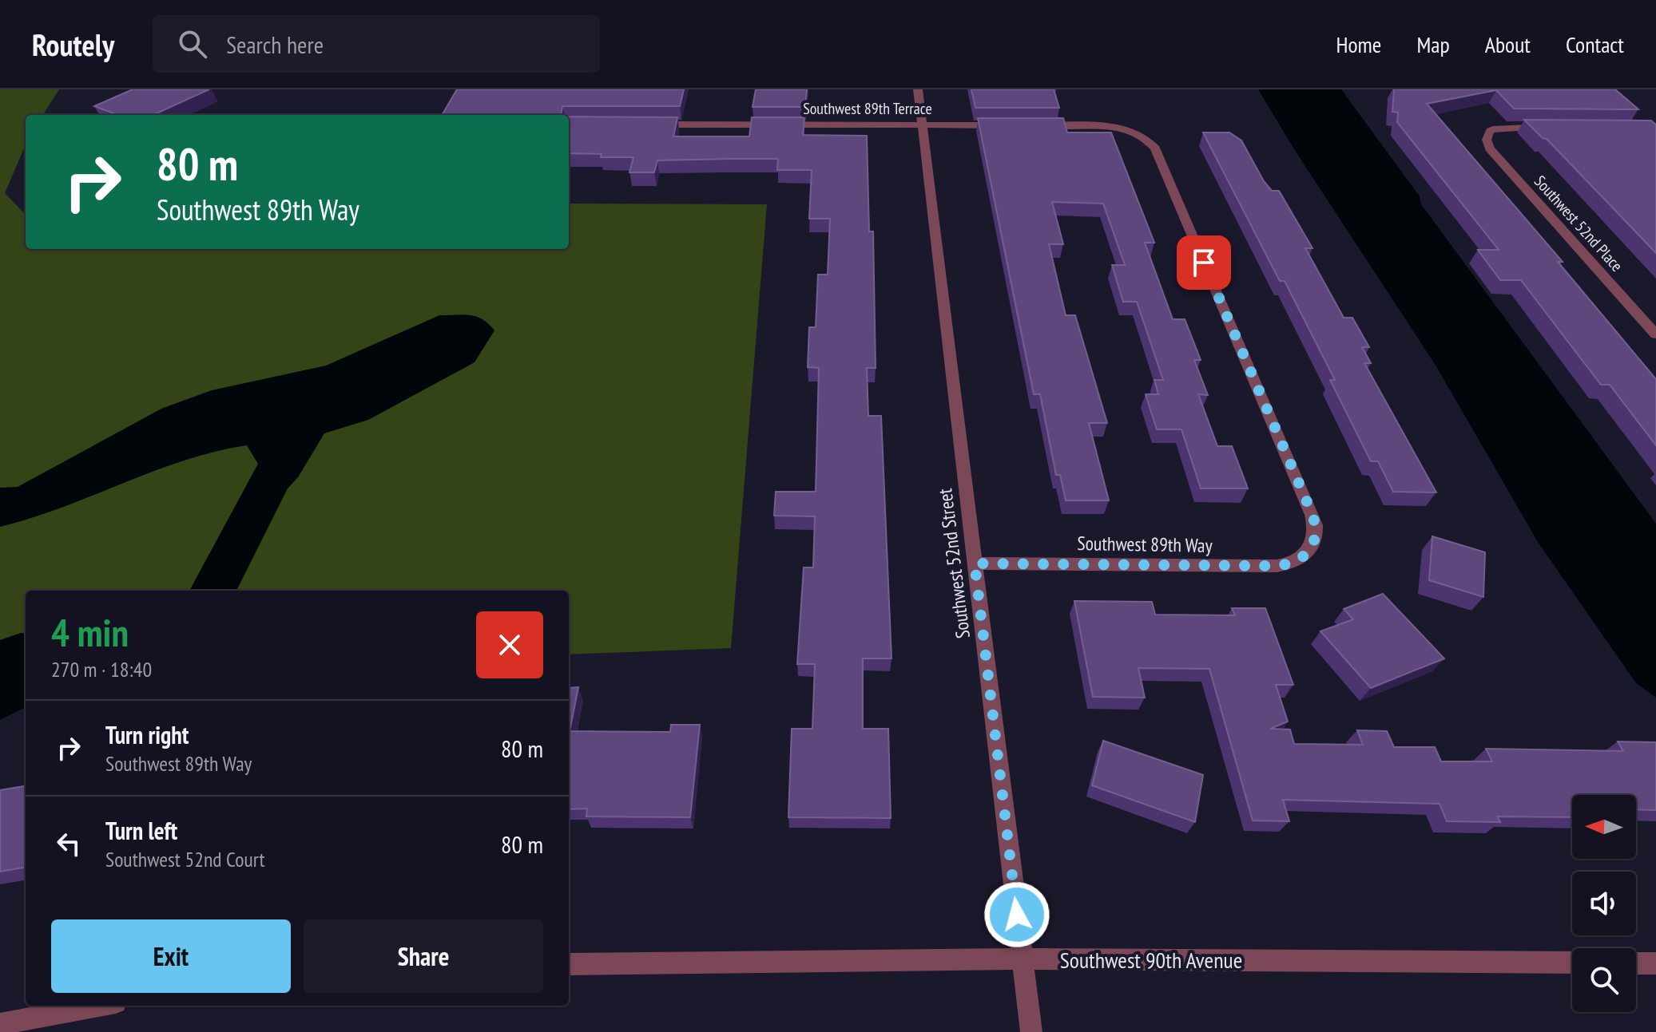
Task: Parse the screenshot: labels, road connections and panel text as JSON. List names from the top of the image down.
{
  "streets": {
    "street": [
      "Southwest 89th Terrace",
      "Southwest 52nd Place",
      "Southwest 89th Way",
      "Southwest 52nd Street",
      "Southwest 90th Avenue"
    ]
  },
  "crossings": [
    ["Southwest 89th Terrace", "Southwest 52nd Street"],
    ["Southwest 89th Way", "Southwest 52nd Street"],
    ["Southwest 52nd Street", "Southwest 90th Avenue"]
  ],
  "north": "left",
  "page": {
    "header": "Routely",
    "search": "Search here",
    "nav": [
      "Home",
      "Map",
      "About",
      "Contact"
    ],
    "turn": ["80 m", "Southwest 89th Way"],
    "heading": ["4 min", "270 m · 18:40"],
    "list": [
      {
        "name": "Turn right",
        "note": "Southwest 89th Way",
        "value": "80 m"
      },
      {
        "name": "Turn left",
        "note": "Southwest 52nd Court",
        "value": "80 m"
      }
    ],
    "buttons": ["Exit", "Share"]
  }
}
